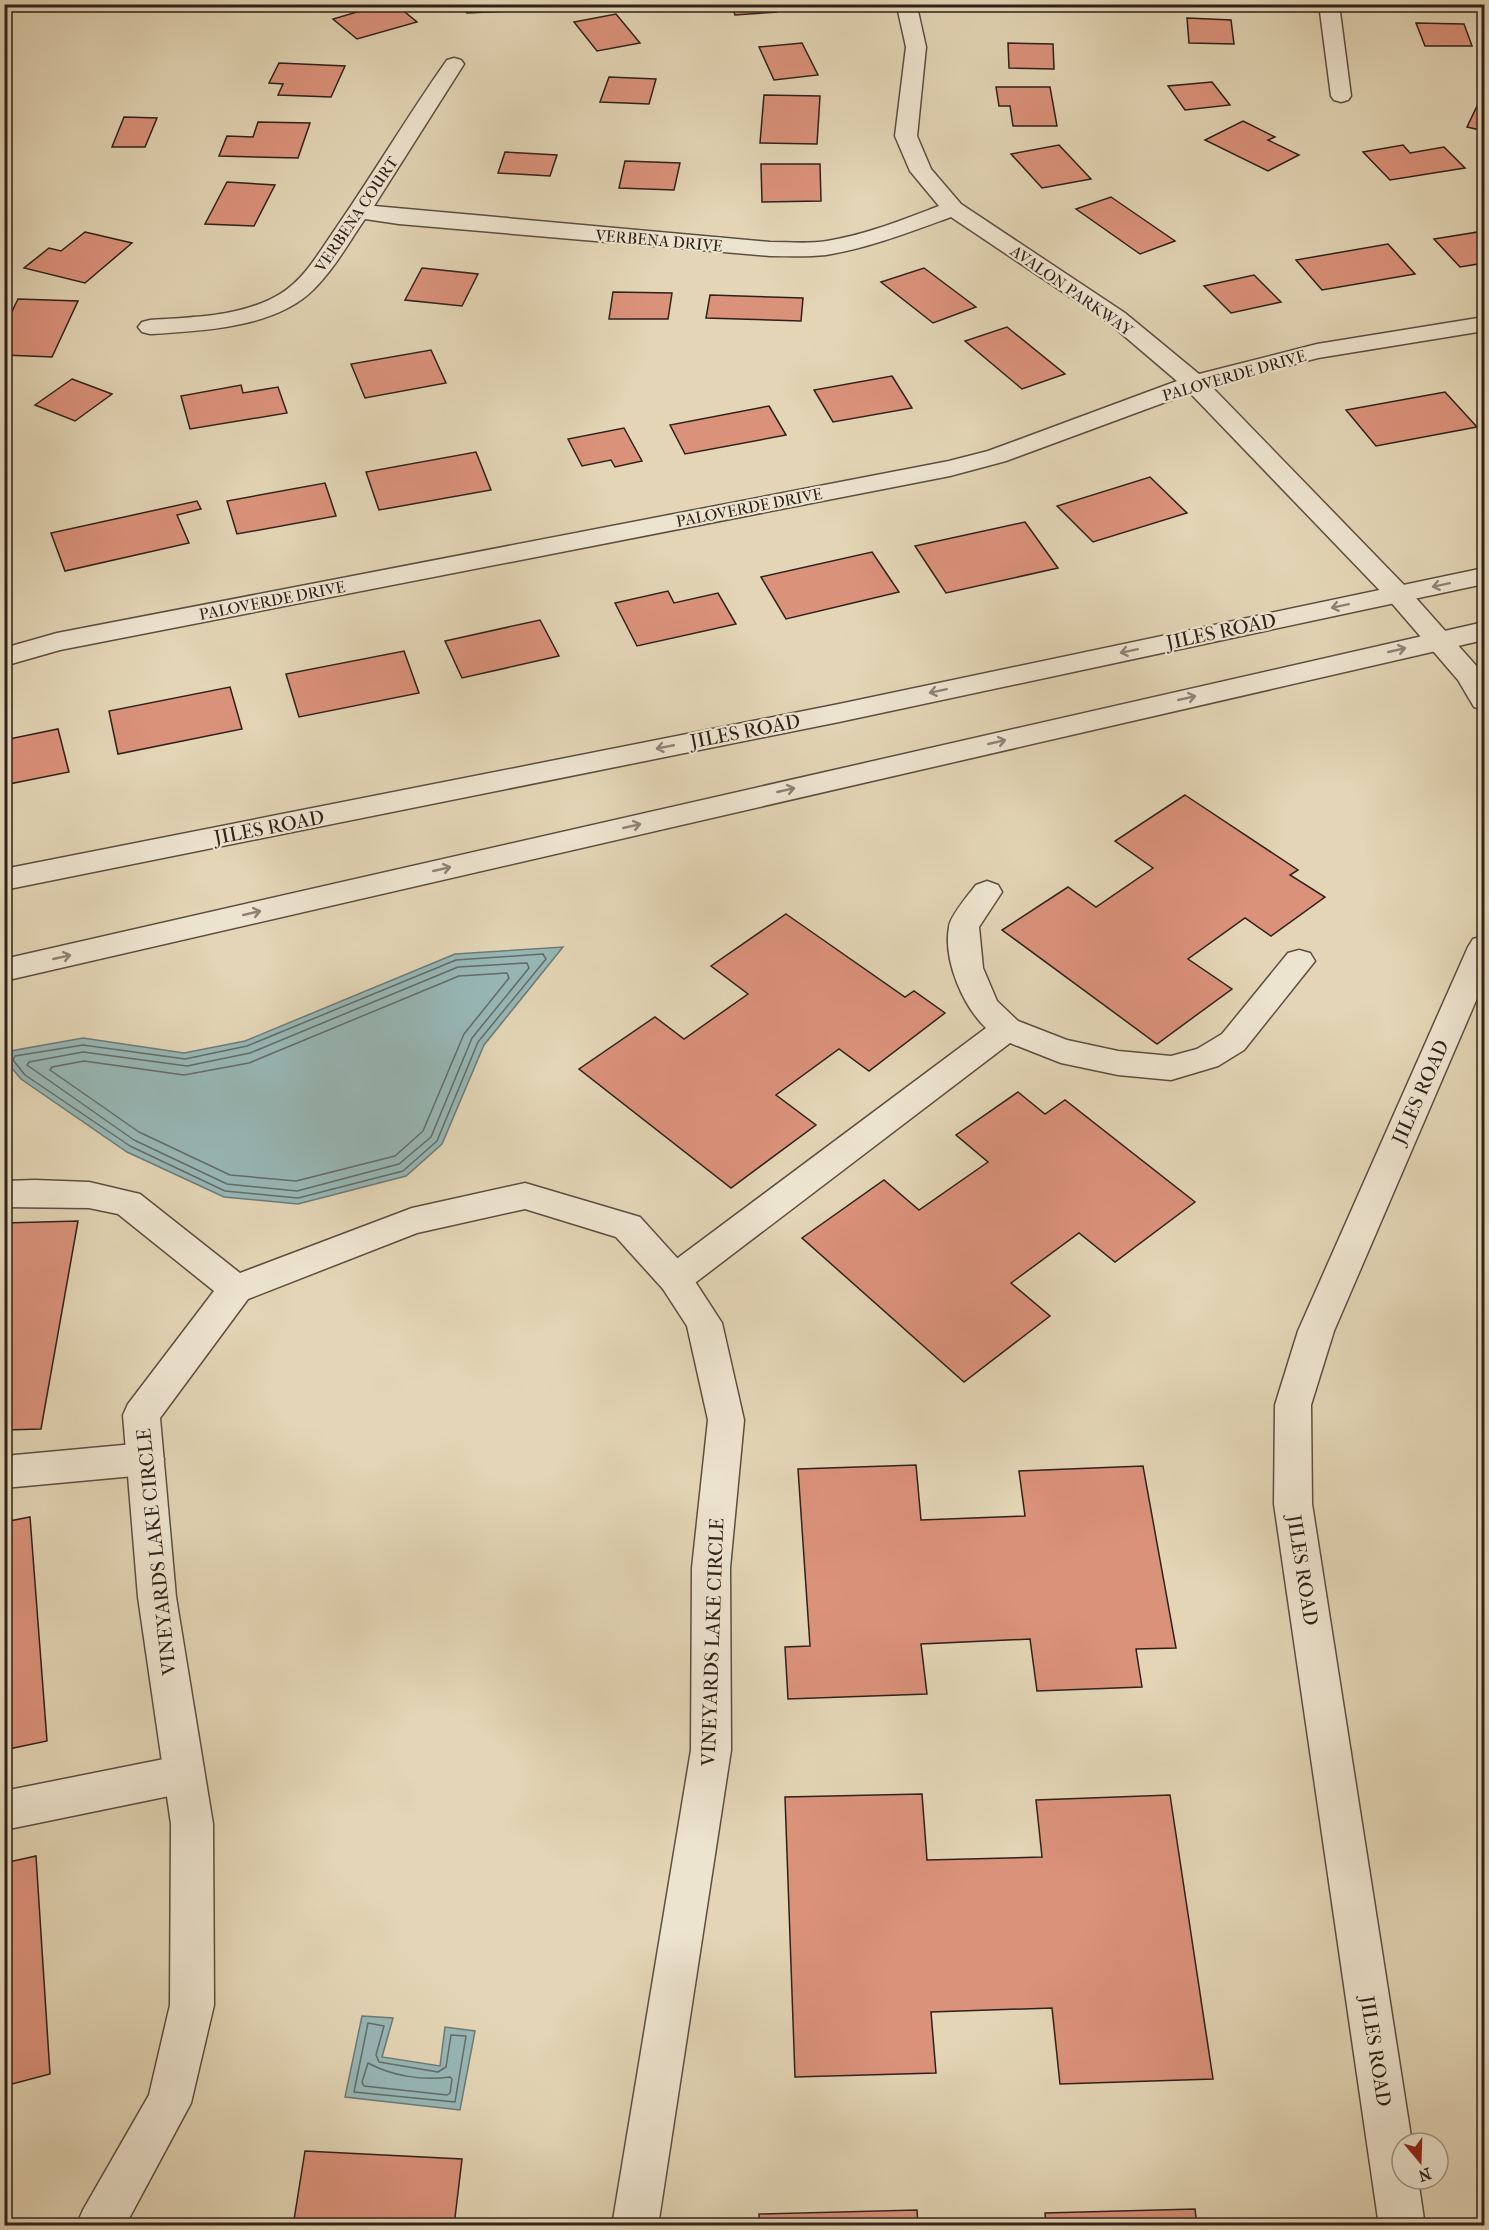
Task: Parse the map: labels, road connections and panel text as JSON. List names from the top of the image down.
{
  "streets": {
    "street": [
      "VERBENA COURT",
      "VERBENA DRIVE",
      "AVALON PARKWAY",
      "PALOVERDE DRIVE",
      "JILES ROAD",
      "VINEYARDS LAKE CIRCLE"
    ]
  },
  "crossings": [
    ["VERBENA COURT", "VERBENA DRIVE"],
    ["VERBENA DRIVE", "AVALON PARKWAY"],
    ["AVALON PARKWAY", "PALOVERDE DRIVE"],
    ["AVALON PARKWAY", "JILES ROAD"]
  ],
  "north": "bottom"
}
